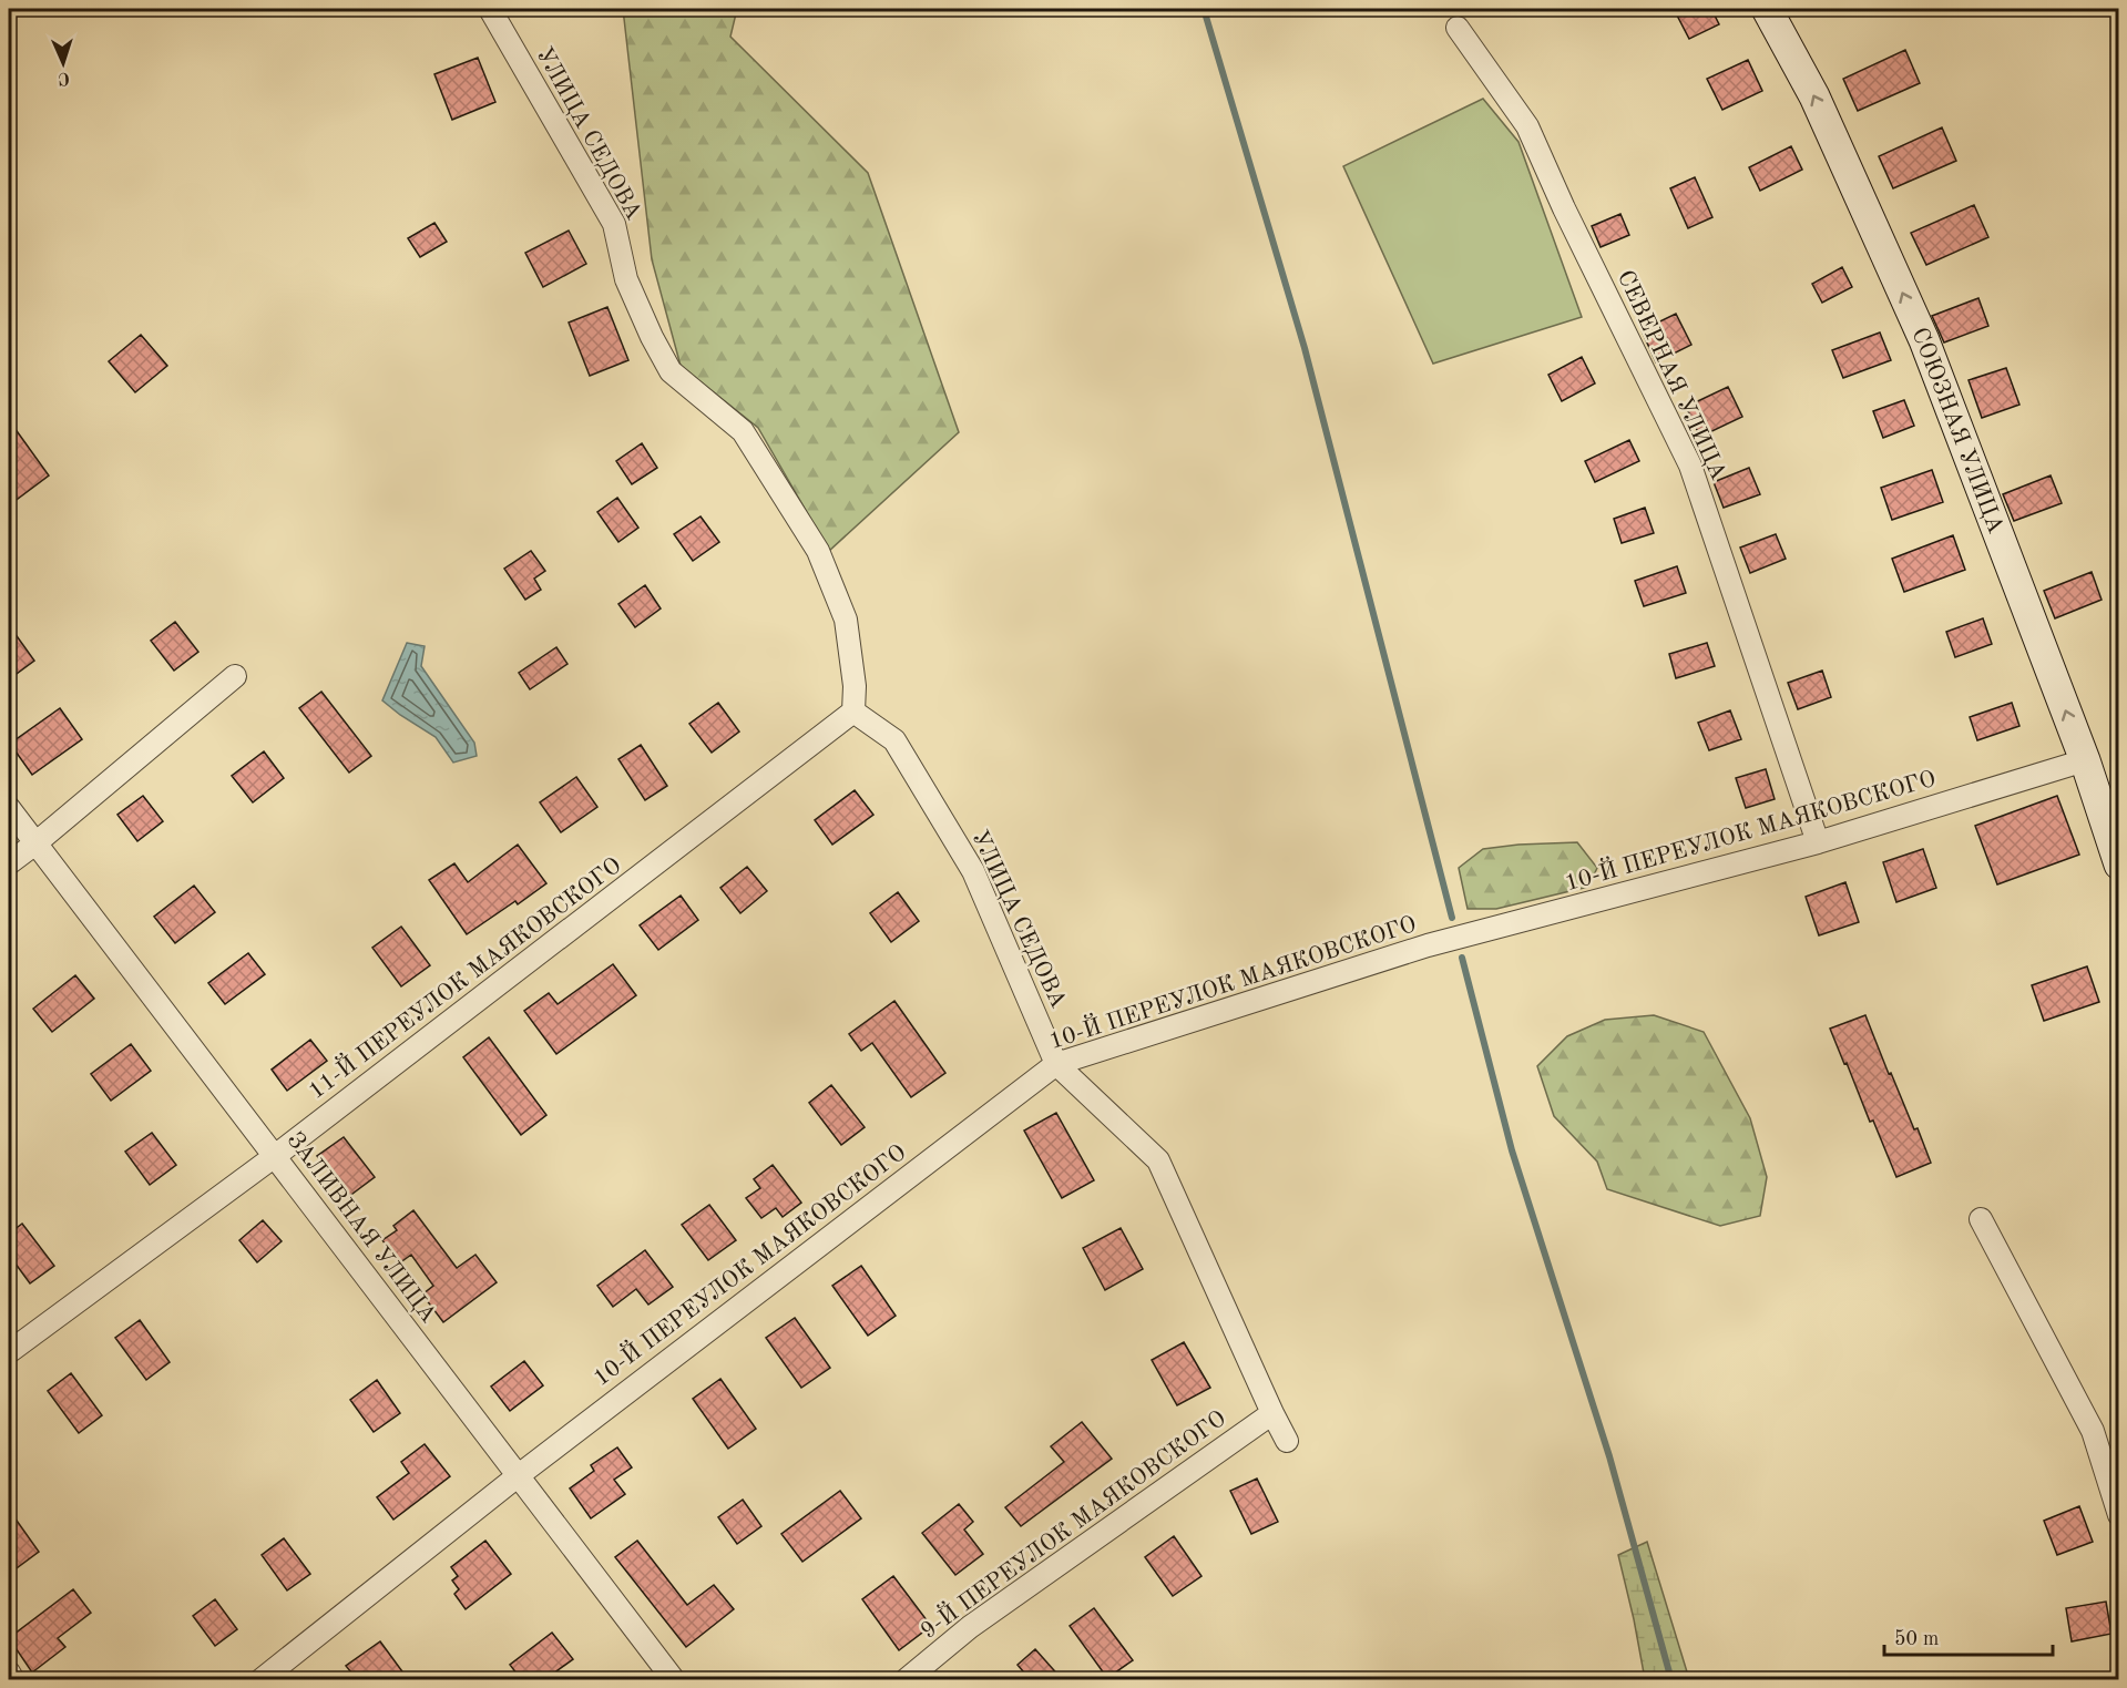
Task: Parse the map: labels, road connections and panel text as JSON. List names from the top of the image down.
{
  "streets": {
    "street": [
      "УЛИЦА СЕДОВА",
      "СЕВЕРНАЯ УЛИЦА",
      "СОЮЗНАЯ УЛИЦА",
      "10-Й ПЕРЕУЛОК МАЯКОВСКОГО",
      "11-Й ПЕРЕУЛОК МАЯКОВСКОГО",
      "ЗАЛИВНАЯ УЛИЦА",
      "9-Й ПЕРЕУЛОК МАЯКОВСКОГО"
    ]
  },
  "crossings": [
    ["УЛИЦА СЕДОВА", "10-Й ПЕРЕУЛОК МАЯКОВСКОГО"],
    ["УЛИЦА СЕДОВА", "11-Й ПЕРЕУЛОК МАЯКОВСКОГО"],
    ["УЛИЦА СЕДОВА", "9-Й ПЕРЕУЛОК МАЯКОВСКОГО"],
    ["СЕВЕРНАЯ УЛИЦА", "10-Й ПЕРЕУЛОК МАЯКОВСКОГО"],
    ["СОЮЗНАЯ УЛИЦА", "10-Й ПЕРЕУЛОК МАЯКОВСКОГО"],
    ["10-Й ПЕРЕУЛОК МАЯКОВСКОГО", "ЗАЛИВНАЯ УЛИЦА"],
    ["11-Й ПЕРЕУЛОК МАЯКОВСКОГО", "ЗАЛИВНАЯ УЛИЦА"]
  ],
  "one_way": ["СОЮЗНАЯ УЛИЦА"],
  "scale_bar": "50 m",
  "north": "bottom"
}
